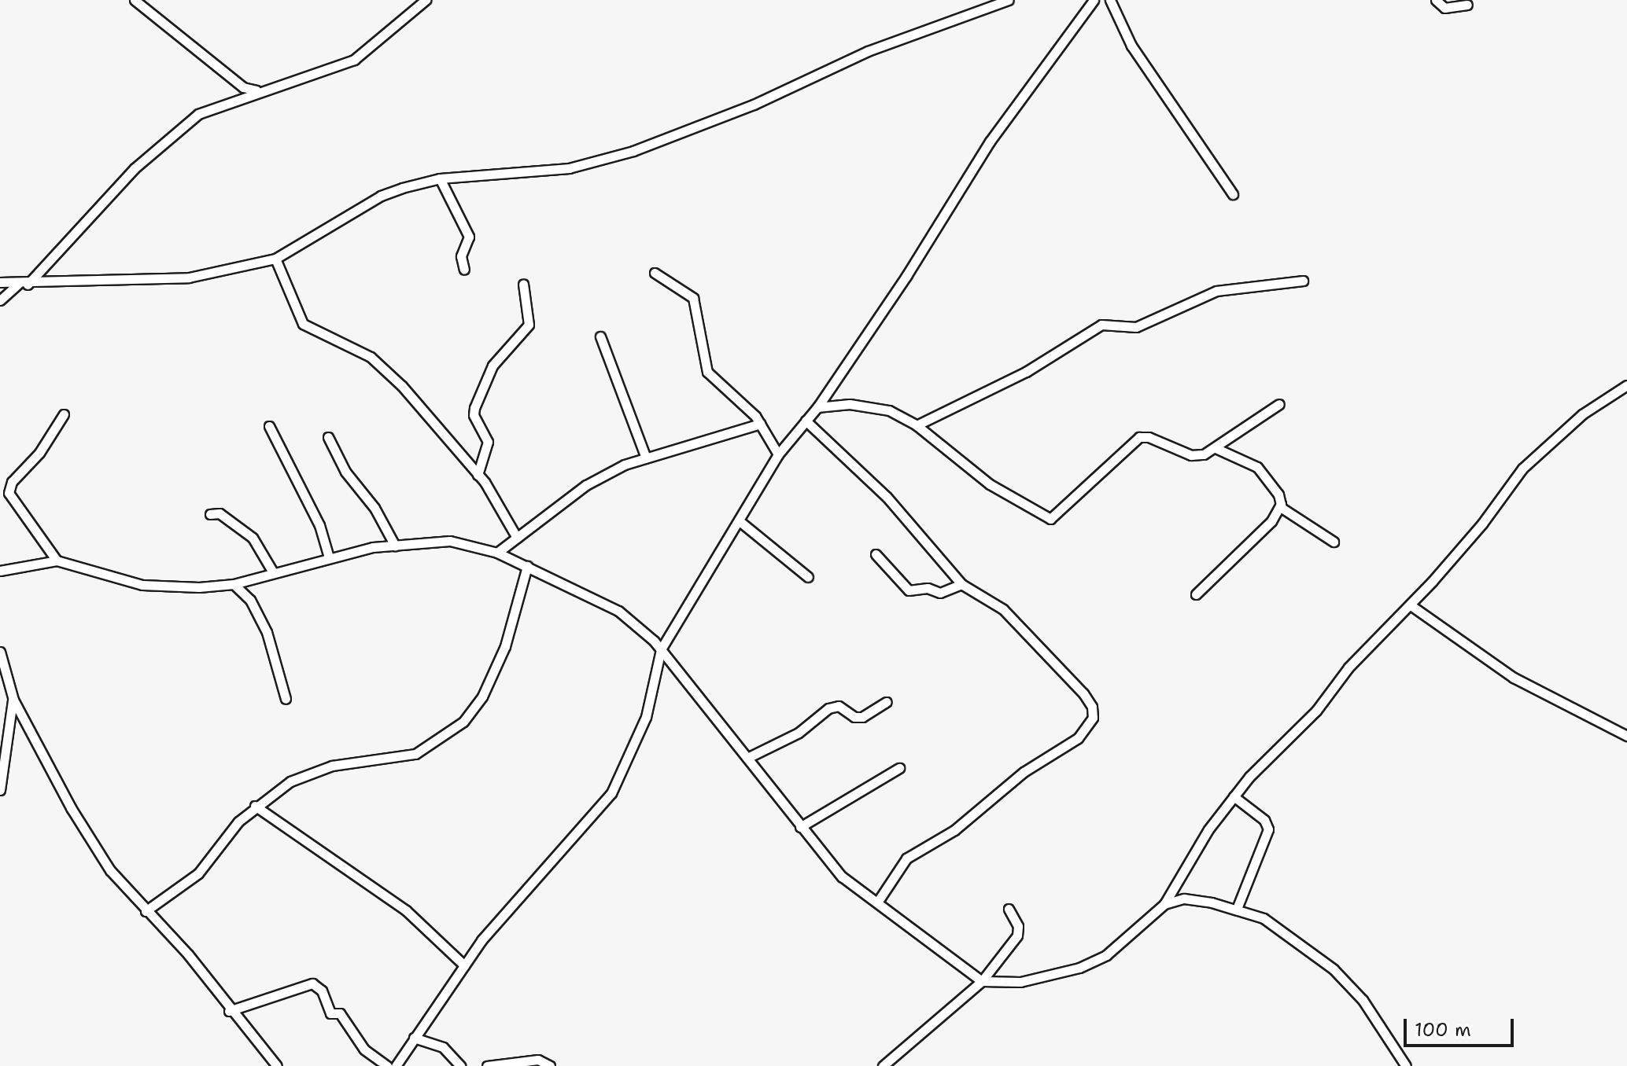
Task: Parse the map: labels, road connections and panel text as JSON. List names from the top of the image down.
{
  "scale_bar": "100 m"
}
